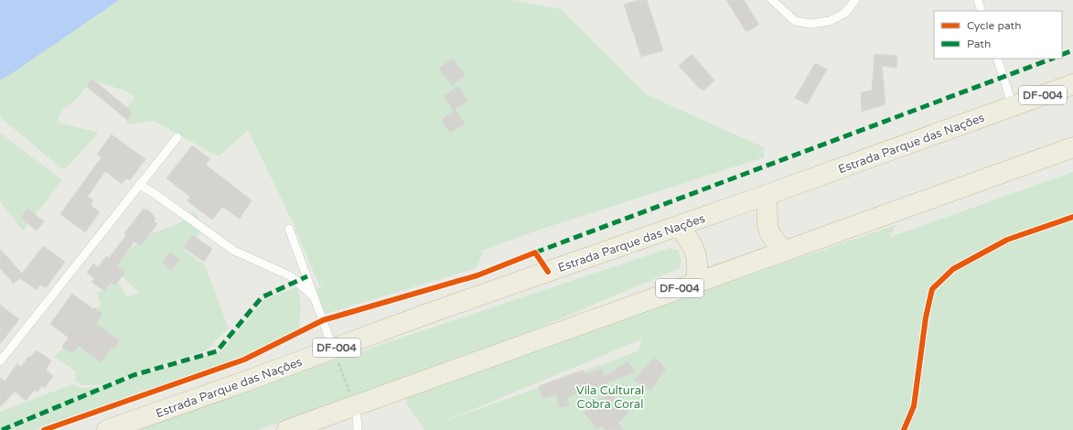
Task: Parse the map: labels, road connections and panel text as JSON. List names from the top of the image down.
{
  "streets": {
    "highway": ["DF-004", "Estrada Parque das Nações"]
  },
  "parks": ["Vila Cultural Cobra Coral"],
  "legend": ["Cycle path", "Path"]
}
